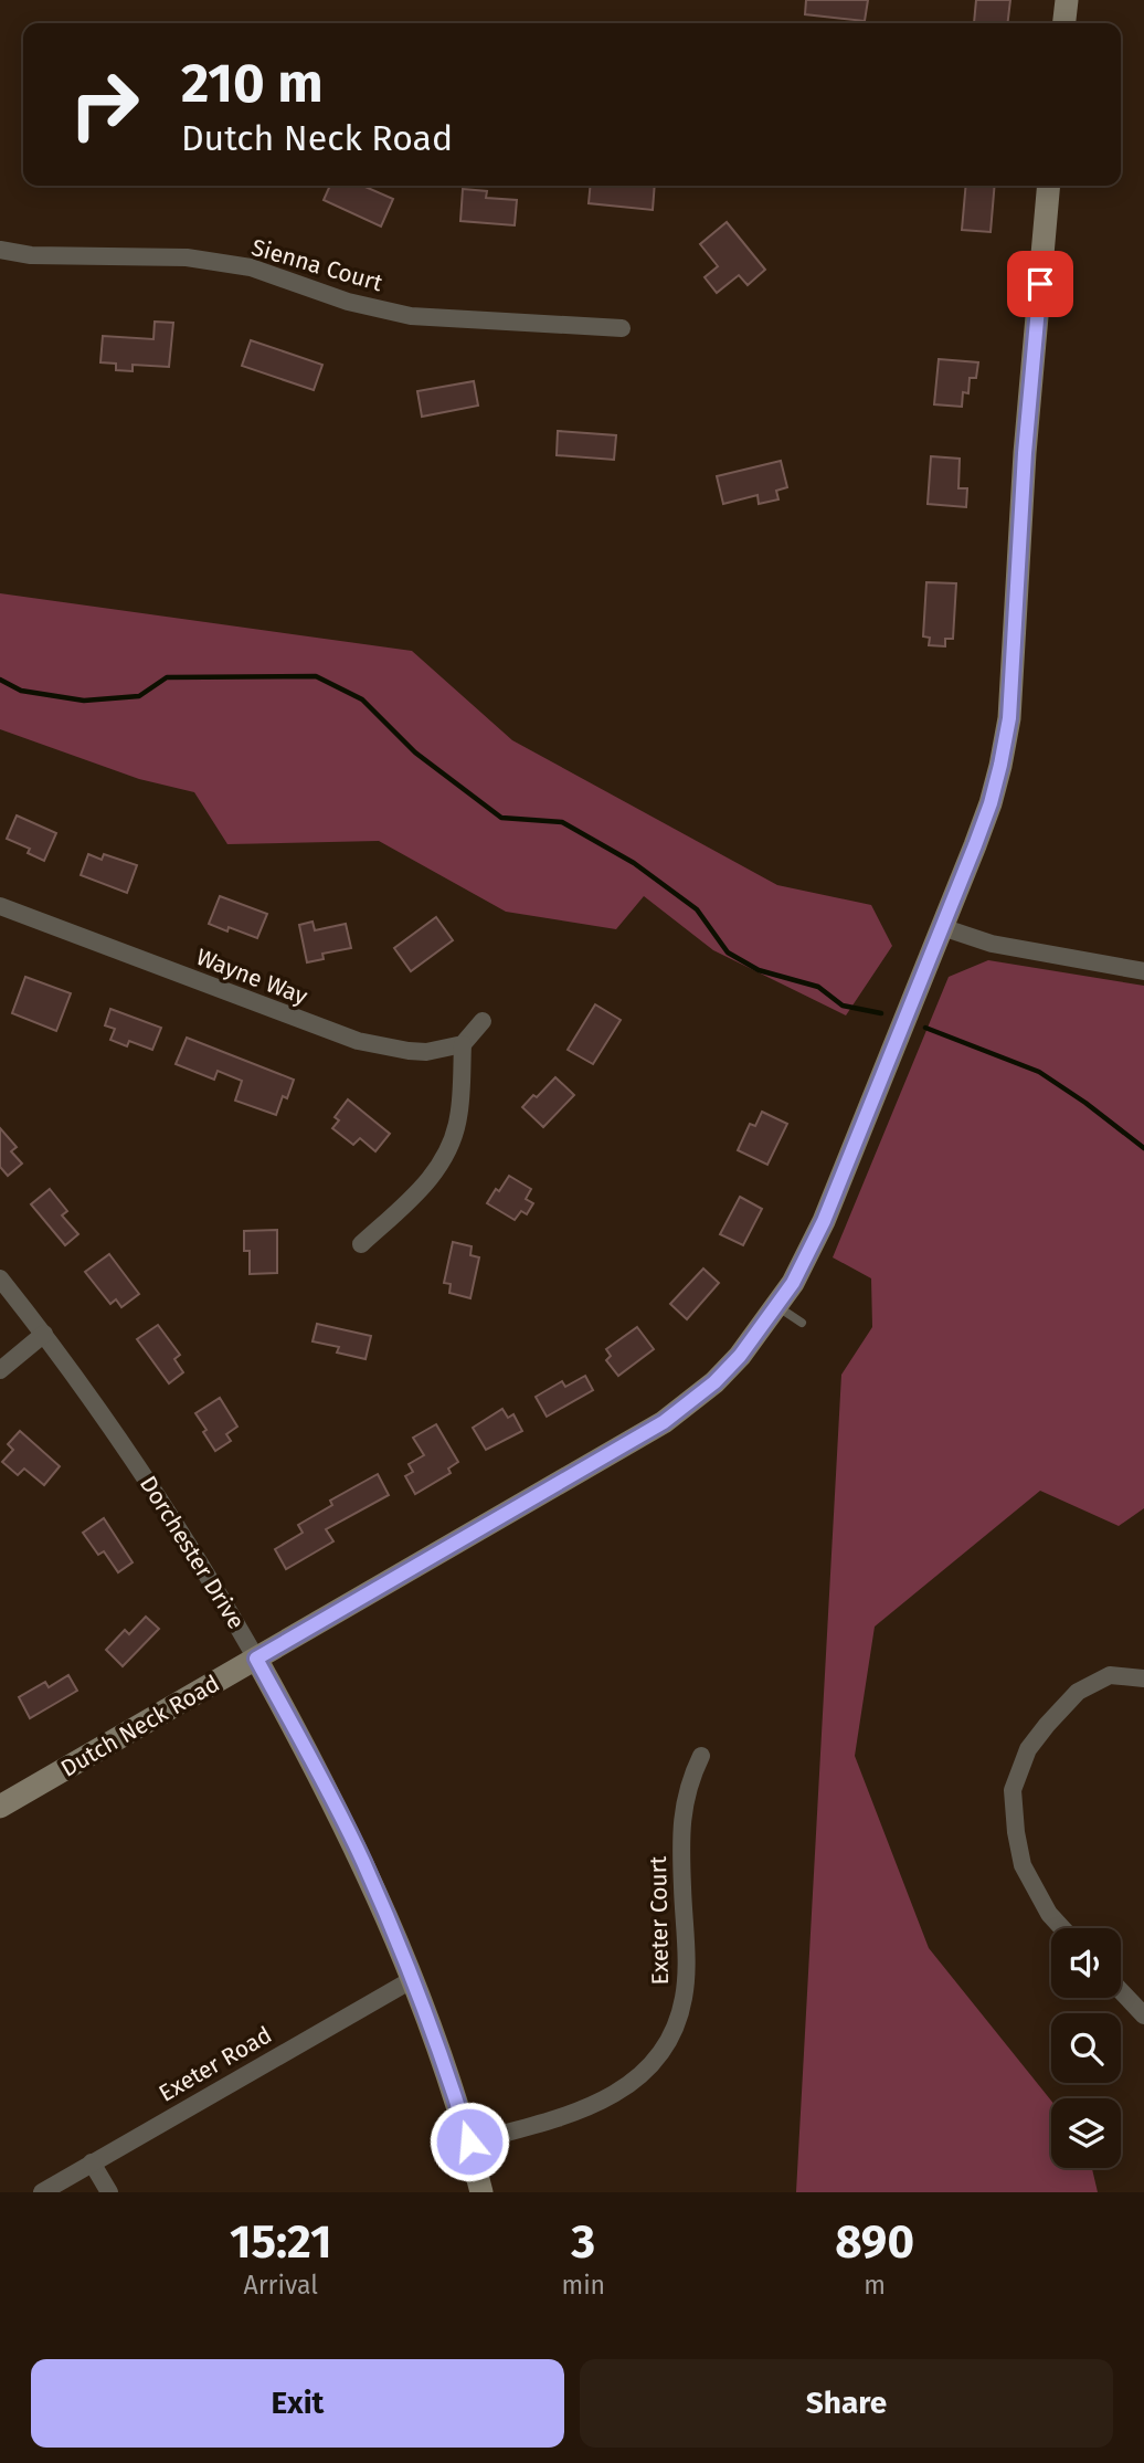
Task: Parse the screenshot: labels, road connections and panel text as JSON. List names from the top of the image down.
{
  "streets": {
    "street": [
      "Sienna Court",
      "Wayne Way",
      "Dorchester Drive",
      "Dutch Neck Road",
      "Exeter Court",
      "Exeter Road"
    ]
  },
  "crossings": [
    ["Dorchester Drive", "Dutch Neck Road"],
    ["Dorchester Drive", "Exeter Court"],
    ["Dorchester Drive", "Exeter Road"]
  ],
  "page": {
    "turn": ["210 m", "Dutch Neck Road"],
    "eta": [
      "15:21",
      "Arrival",
      "3",
      "min",
      "890",
      "m"
    ],
    "buttons": ["Exit", "Share"]
  }
}
